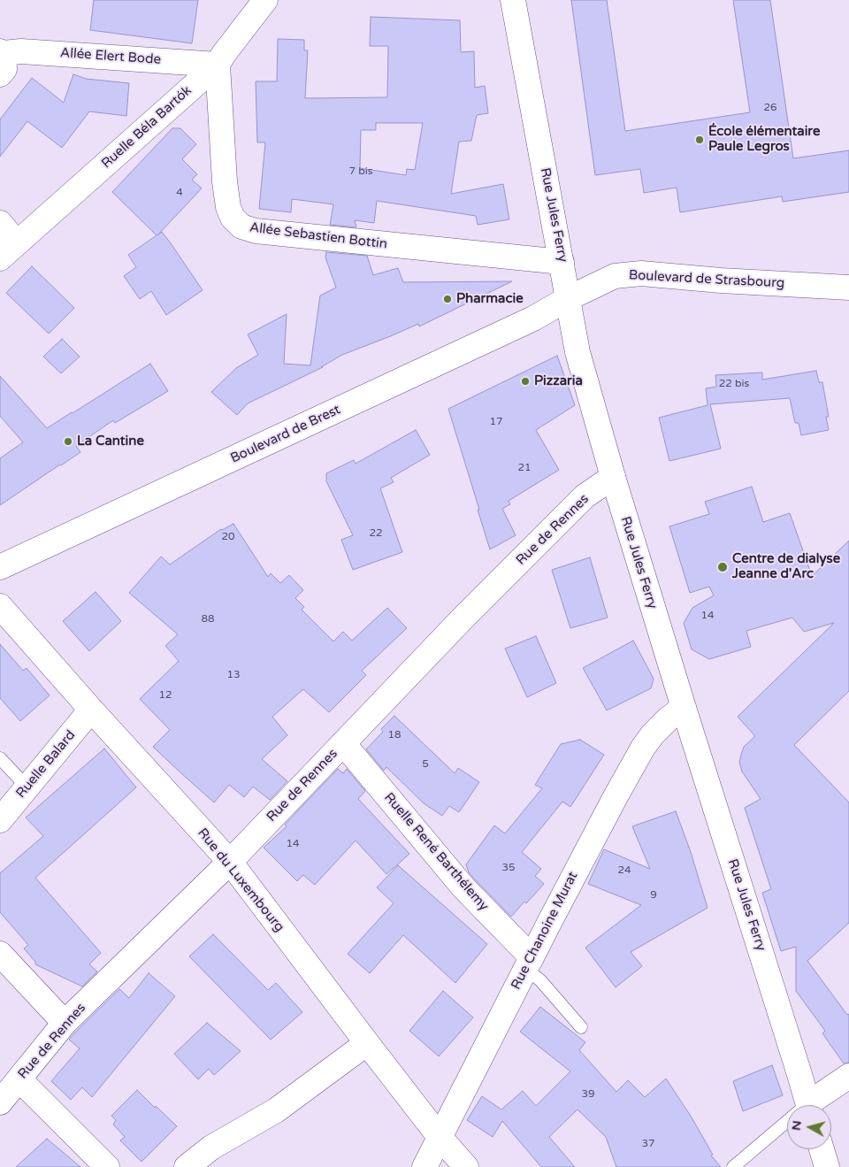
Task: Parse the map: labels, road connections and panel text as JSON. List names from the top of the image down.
{
  "streets": {
    "street": [
      "Allée Elert Bode",
      "Ruelle Béla Bartók",
      "Rue Jules Ferry",
      "Allée Sebastien Bottin",
      "Boulevard de Strasbourg",
      "Boulevard de Brest",
      "Rue de Rennes",
      "Ruelle Balard",
      "Ruelle René Barthélemy",
      "Rue du Luxembourg",
      "Rue Chanoine Murat"
    ]
  },
  "crossings": [
    ["Allée Elert Bode", "Ruelle Béla Bartók"],
    ["Allée Elert Bode", "Allée Sebastien Bottin"],
    ["Ruelle Béla Bartók", "Allée Sebastien Bottin"],
    ["Rue Jules Ferry", "Allée Sebastien Bottin"],
    ["Rue Jules Ferry", "Boulevard de Strasbourg"],
    ["Rue Jules Ferry", "Boulevard de Brest"],
    ["Rue Jules Ferry", "Rue de Rennes"],
    ["Rue Jules Ferry", "Rue Chanoine Murat"],
    ["Boulevard de Strasbourg", "Boulevard de Brest"],
    ["Rue de Rennes", "Ruelle René Barthélemy"],
    ["Rue de Rennes", "Rue du Luxembourg"],
    ["Ruelle Balard", "Rue du Luxembourg"],
    ["Ruelle René Barthélemy", "Rue Chanoine Murat"],
    ["Rue du Luxembourg", "Rue Chanoine Murat"]
  ],
  "places": [
    "École élémentaire Paule Legros",
    "Pharmacie",
    "Pizzaria",
    "La Cantine",
    "Centre de dialyse Jeanne d'Arc"
  ],
  "house_numbers": [
    "26",
    "7 bis",
    "4",
    "22 bis",
    "17",
    "21",
    "22",
    "20",
    "14",
    "88",
    "13",
    "12",
    "18",
    "5",
    "14",
    "35",
    "24",
    "9",
    "39",
    "37"
  ],
  "north": "left"
}
